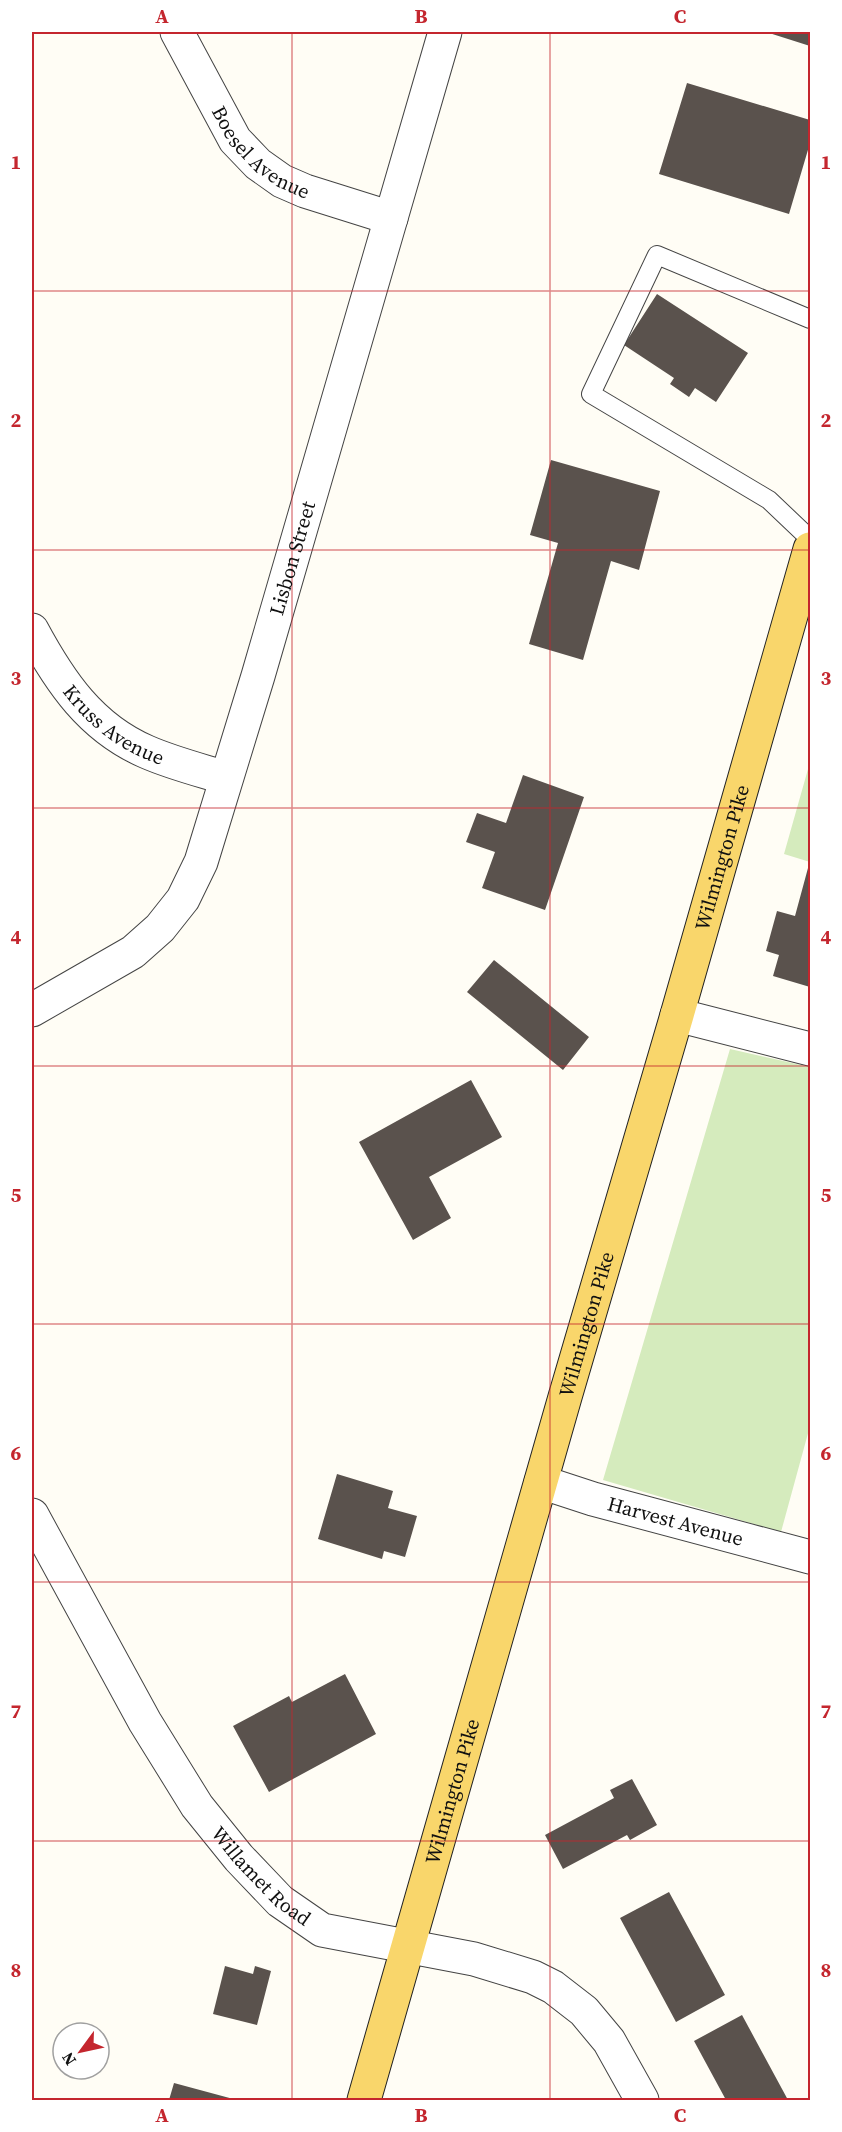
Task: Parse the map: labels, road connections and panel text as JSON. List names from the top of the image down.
{
  "streets": {
    "main road": ["Wilmington Pike"],
    "street": [
      "Boesel Avenue",
      "Lisbon Street",
      "Kruss Avenue",
      "Harvest Avenue",
      "Willamet Road"
    ]
  },
  "crossings": [
    ["Boesel Avenue", "Lisbon Street"],
    ["Lisbon Street", "Kruss Avenue"],
    ["Wilmington Pike", "Harvest Avenue"],
    ["Wilmington Pike", "Willamet Road"]
  ],
  "north": "bottom left",
  "grid": {
    "columns": ["A", "B", "C"],
    "rows": [
      "1",
      "2",
      "3",
      "4",
      "5",
      "6",
      "7",
      "8"
    ]
  }
}
